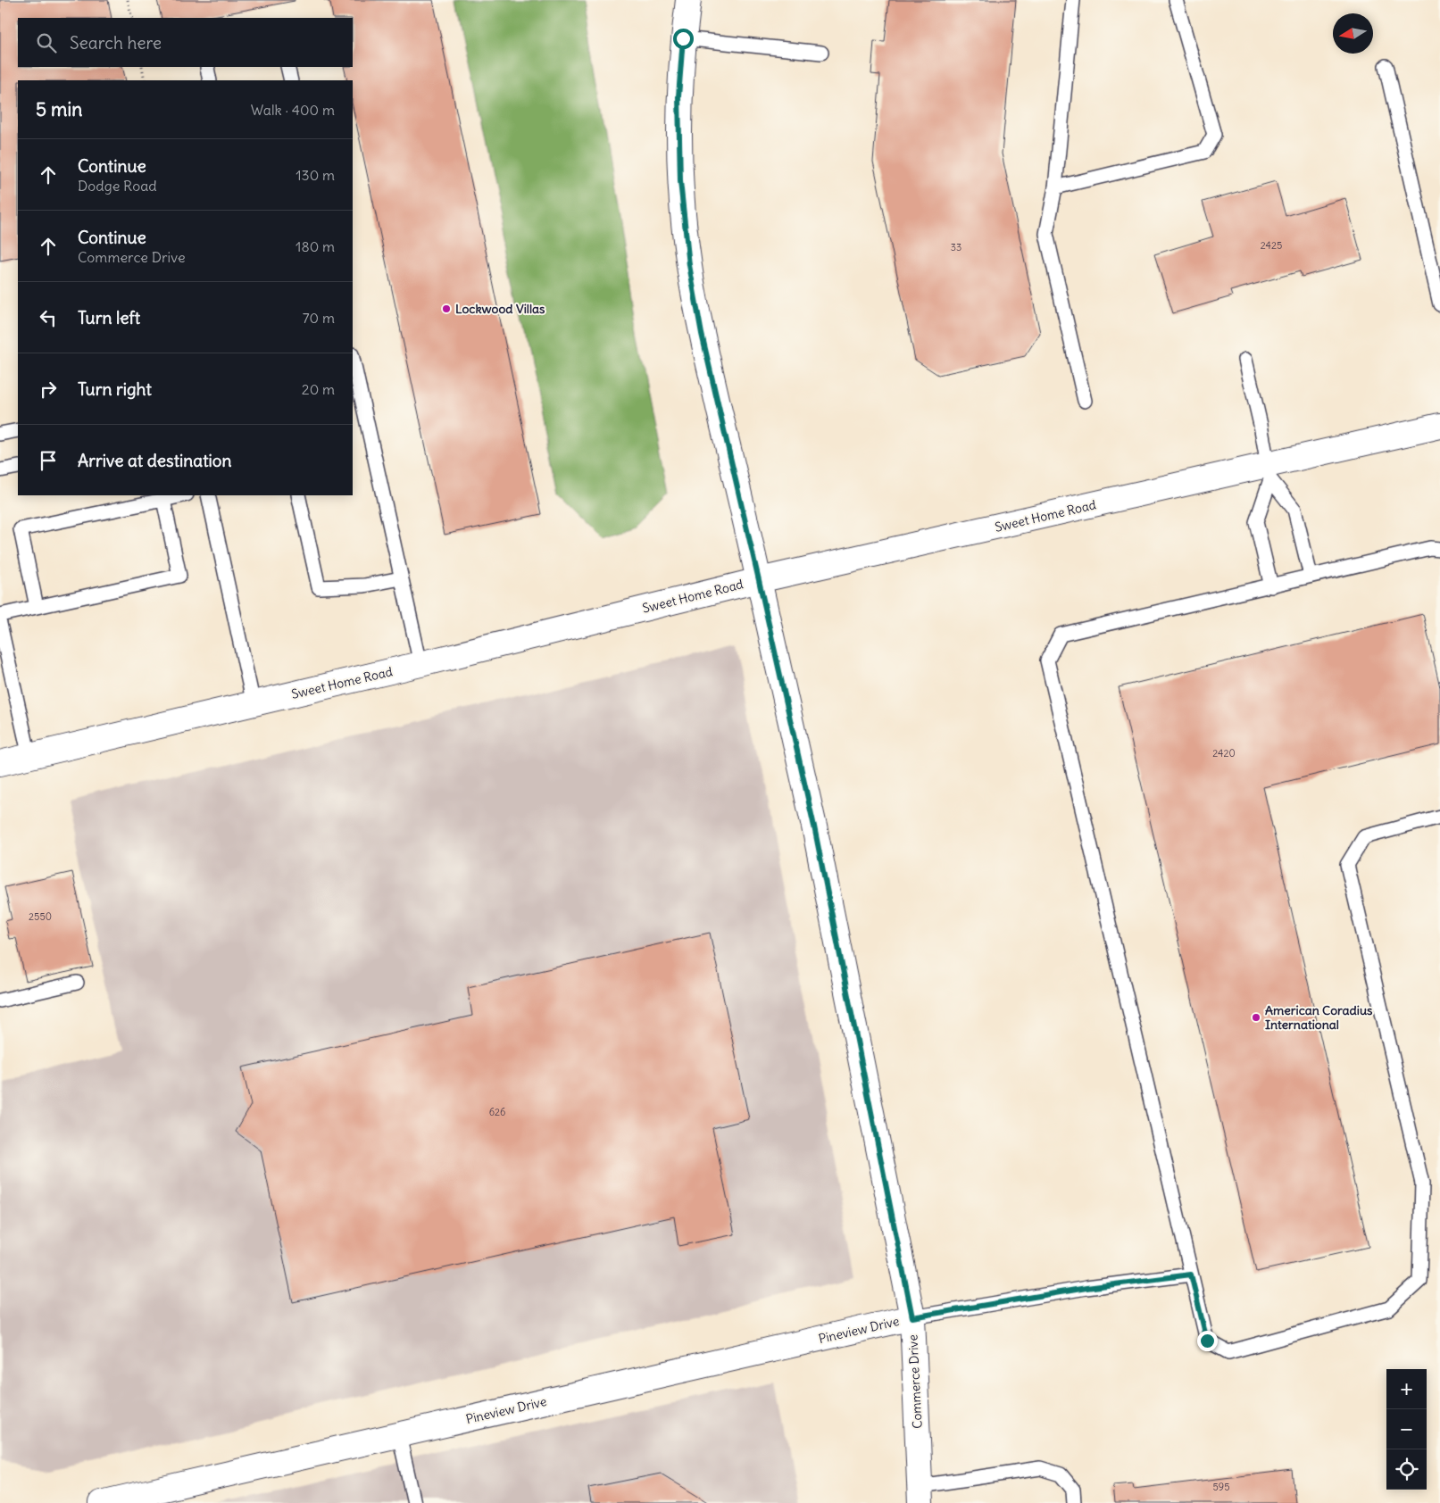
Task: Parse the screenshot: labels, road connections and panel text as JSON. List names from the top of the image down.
{
  "streets": {
    "street": ["Sweet Home Road", "Pineview Drive", "Commerce Drive"]
  },
  "crossings": [
    ["Sweet Home Road", "Commerce Drive"],
    ["Pineview Drive", "Commerce Drive"]
  ],
  "places": ["Lockwood Villas", "American Coradius International"],
  "house_numbers": [
    "2425",
    "33",
    "2420",
    "2550",
    "626",
    "595"
  ],
  "north": "left",
  "page": {
    "search": "Search here",
    "heading": ["5 min", "Walk · 400 m"],
    "list": [
      ["Continue", "Dodge Road", "130 m"],
      ["Continue", "Commerce Drive", "180 m"],
      ["Turn left", "70 m"],
      ["Turn right", "20 m"],
      "Arrive at destination"
    ],
    "map_buttons": ["+", "−"]
  }
}
